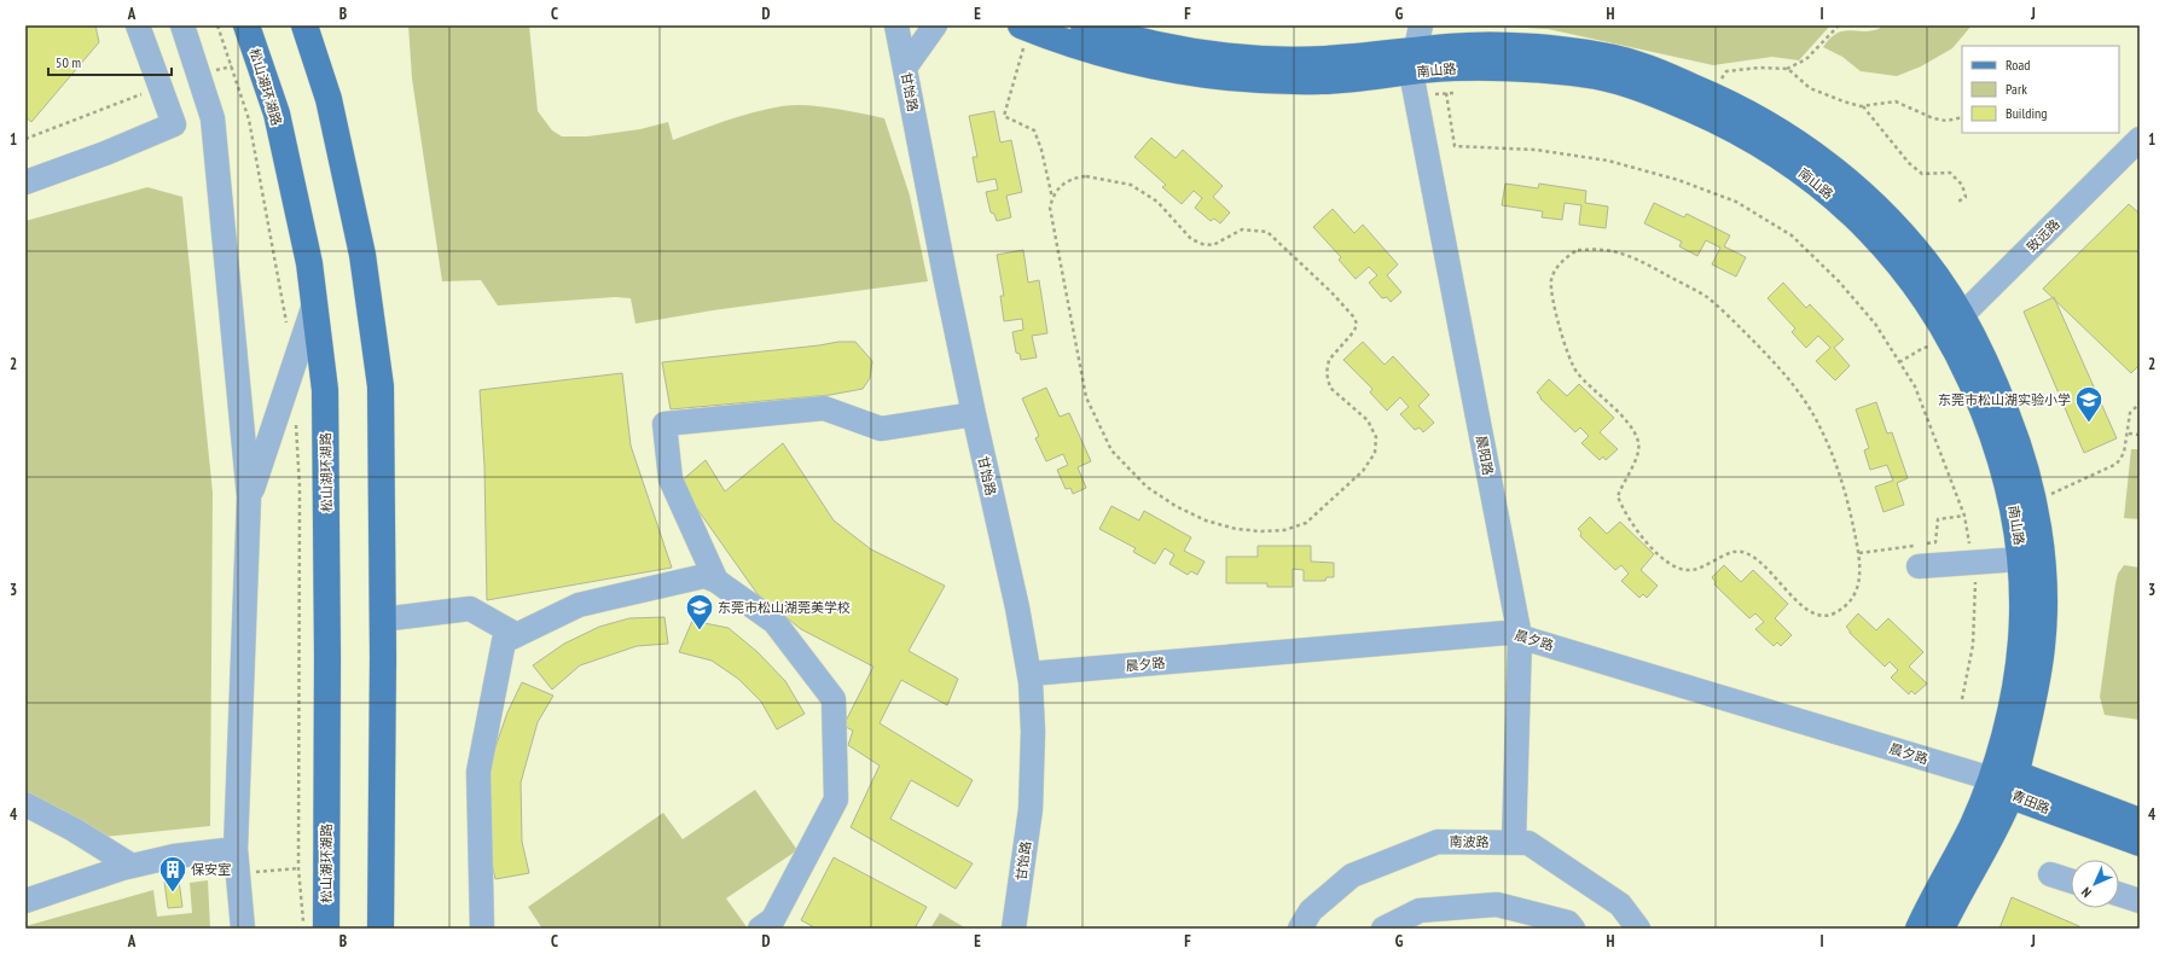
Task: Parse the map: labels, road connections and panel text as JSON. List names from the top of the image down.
{
  "streets": {
    "main road": ["南山路", "松山湖环湖路", "青田路"],
    "street": [
      "甘饴路",
      "致远路",
      "晨阳路",
      "晨夕路",
      "南波路"
    ]
  },
  "crossings": [
    ["南山路", "致远路"],
    ["南山路", "晨阳路"],
    ["南山路", "晨夕路"],
    ["南山路", "青田路"],
    ["甘饴路", "晨夕路"],
    ["晨阳路", "晨夕路"],
    ["晨阳路", "南波路"],
    ["晨夕路", "青田路"]
  ],
  "places": {
    "school or university": ["东莞市松山湖实验小学", "东莞市松山湖莞美学校"],
    "building": ["保安室"]
  },
  "legend": ["Road", "Park", "Building"],
  "scale_bar": "50 m",
  "north": "bottom left",
  "grid": {
    "columns": [
      "A",
      "B",
      "C",
      "D",
      "E",
      "F",
      "G",
      "H",
      "I",
      "J"
    ],
    "rows": [
      "1",
      "2",
      "3",
      "4"
    ]
  }
}
